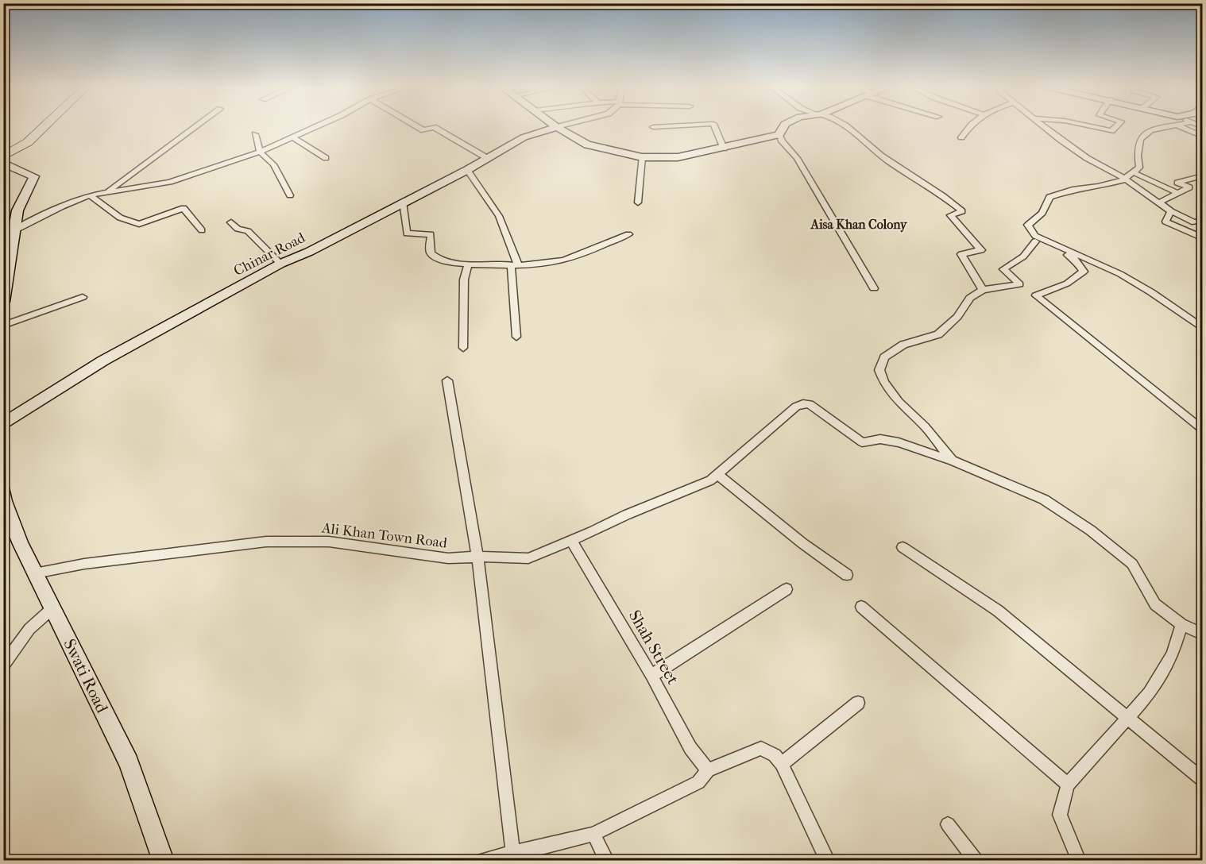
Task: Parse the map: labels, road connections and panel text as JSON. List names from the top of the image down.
{
  "streets": {
    "street": [
      "Chinar Road",
      "Ali Khan Town Road",
      "Shah Street",
      "Swati Road"
    ]
  },
  "crossings": [
    ["Ali Khan Town Road", "Shah Street"],
    ["Ali Khan Town Road", "Swati Road"]
  ],
  "districts": ["Aisa Khan Colony"]
}
